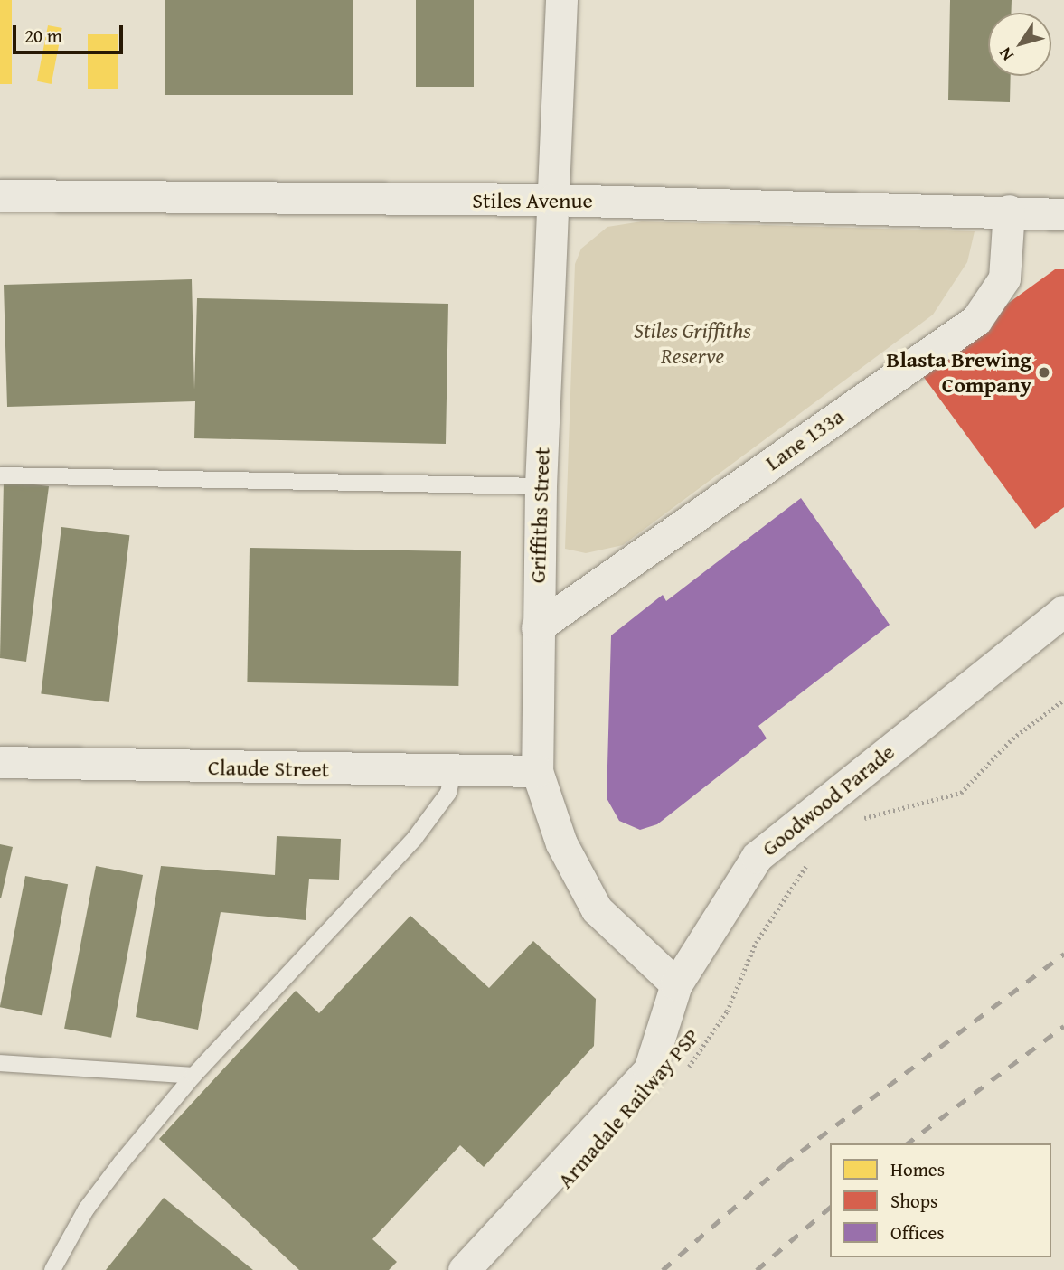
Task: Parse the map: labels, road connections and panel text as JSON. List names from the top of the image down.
{
  "streets": {
    "street": [
      "Stiles Avenue",
      "Lane 133a",
      "Griffiths Street",
      "Claude Street",
      "Goodwood Parade"
    ],
    "path": ["Armadale Railway PSP"]
  },
  "crossings": [
    ["Stiles Avenue", "Lane 133a"],
    ["Stiles Avenue", "Griffiths Street"],
    ["Lane 133a", "Griffiths Street"],
    ["Griffiths Street", "Claude Street"],
    ["Griffiths Street", "Goodwood Parade"]
  ],
  "parks": ["Stiles Griffiths Reserve"],
  "places": ["Blasta Brewing Company"],
  "legend": ["Homes", "Shops", "Offices"],
  "scale_bar": "20 m",
  "north": "bottom left"
}
